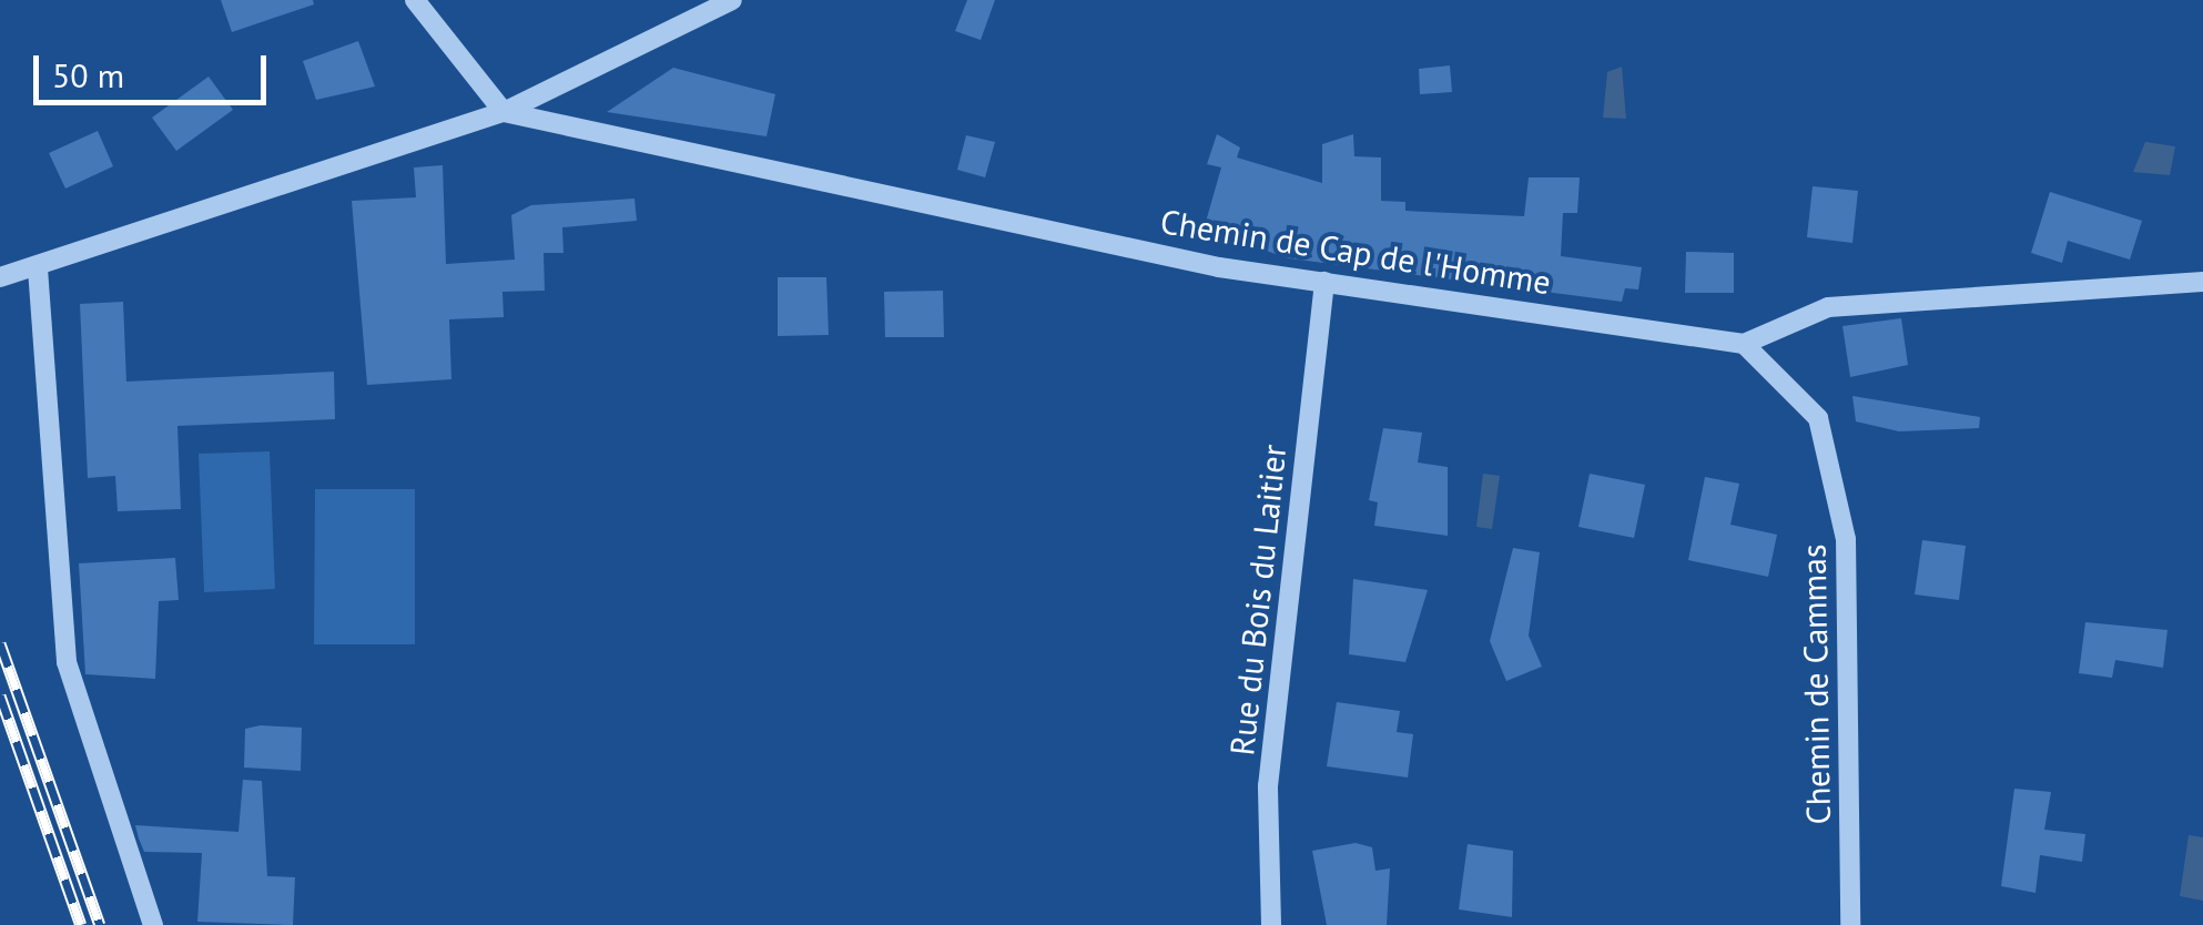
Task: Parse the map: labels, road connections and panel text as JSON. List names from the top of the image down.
{
  "streets": {
    "street": ["Chemin de Cap de l'Homme", "Rue du Bois du Laitier", "Chemin de Cammas"]
  },
  "crossings": [
    ["Chemin de Cap de l'Homme", "Rue du Bois du Laitier"],
    ["Chemin de Cap de l'Homme", "Chemin de Cammas"]
  ],
  "scale_bar": "50 m"
}
